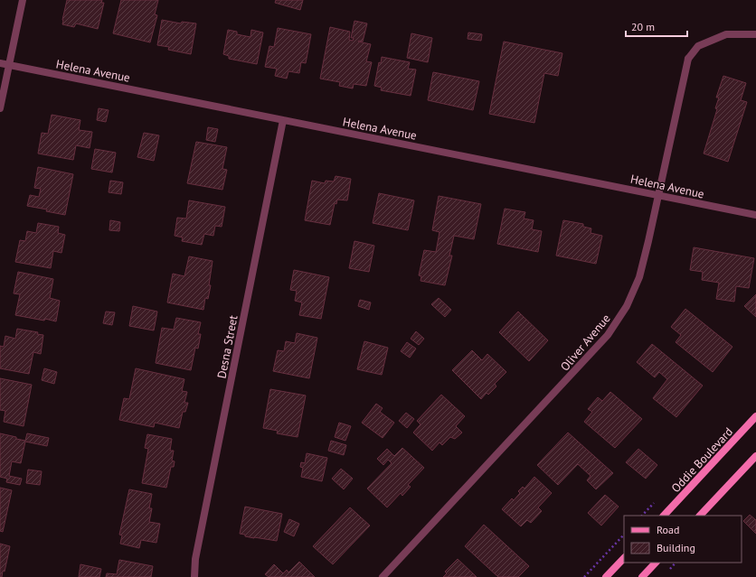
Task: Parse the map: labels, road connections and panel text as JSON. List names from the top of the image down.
{
  "streets": {
    "main road": ["Oddie Boulevard"],
    "street": ["Helena Avenue", "Oliver Avenue", "Desna Street"]
  },
  "crossings": [
    ["Helena Avenue", "Oliver Avenue"],
    ["Helena Avenue", "Desna Street"]
  ],
  "legend": ["Road", "Building"],
  "scale_bar": "20 m"
}
